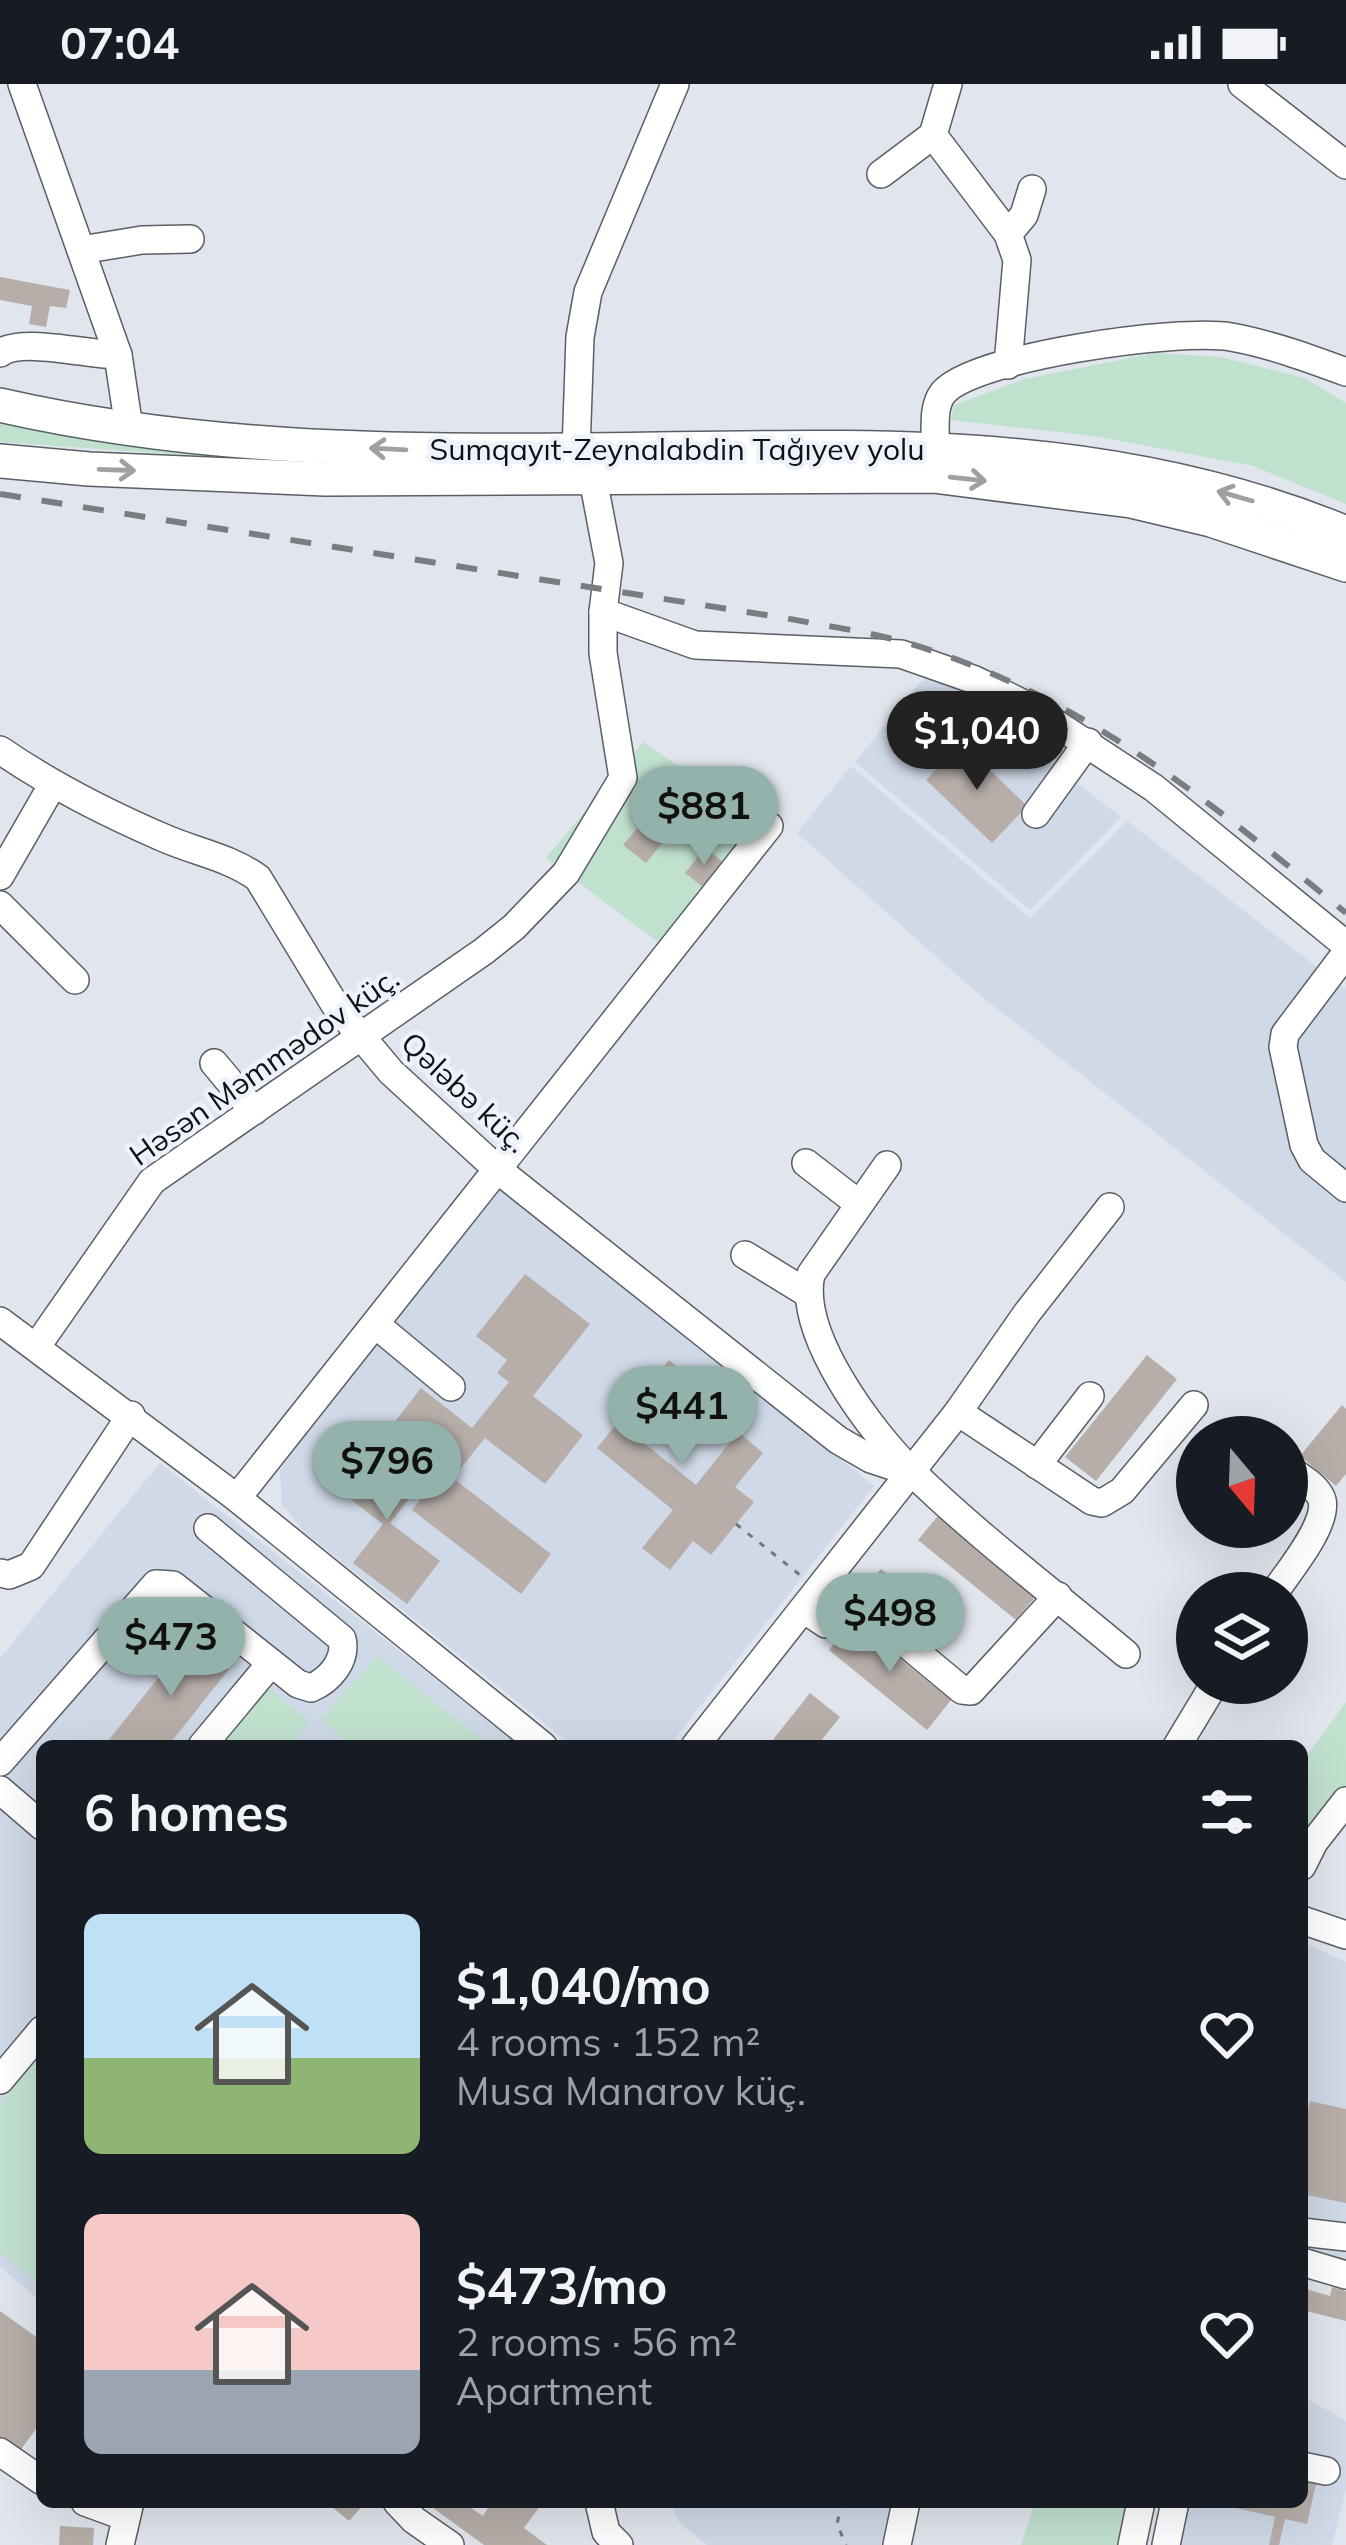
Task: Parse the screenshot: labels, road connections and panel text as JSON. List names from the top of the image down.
{
  "streets": {
    "main road": ["Sumqayıt-Zeynalabdin Tağıyev yolu"],
    "street": ["Həsən Məmmədov küç.", "Qələbə küç."]
  },
  "crossings": [
    ["Sumqayıt-Zeynalabdin Tağıyev yolu", "Həsən Məmmədov küç."],
    ["Həsən Məmmədov küç.", "Qələbə küç."]
  ],
  "north": "bottom",
  "page": {
    "status": "07:04",
    "price": [
      "$1,040",
      "$881",
      "$441",
      "$796",
      "$498",
      "$473"
    ],
    "heading": "6 homes",
    "list": [
      {
        "name": "$1,040/mo",
        "note": "4 rooms · 152 m² · Musa Manarov küç."
      },
      {
        "name": "$473/mo",
        "note": "2 rooms · 56 m² · Apartment"
      }
    ]
  }
}
